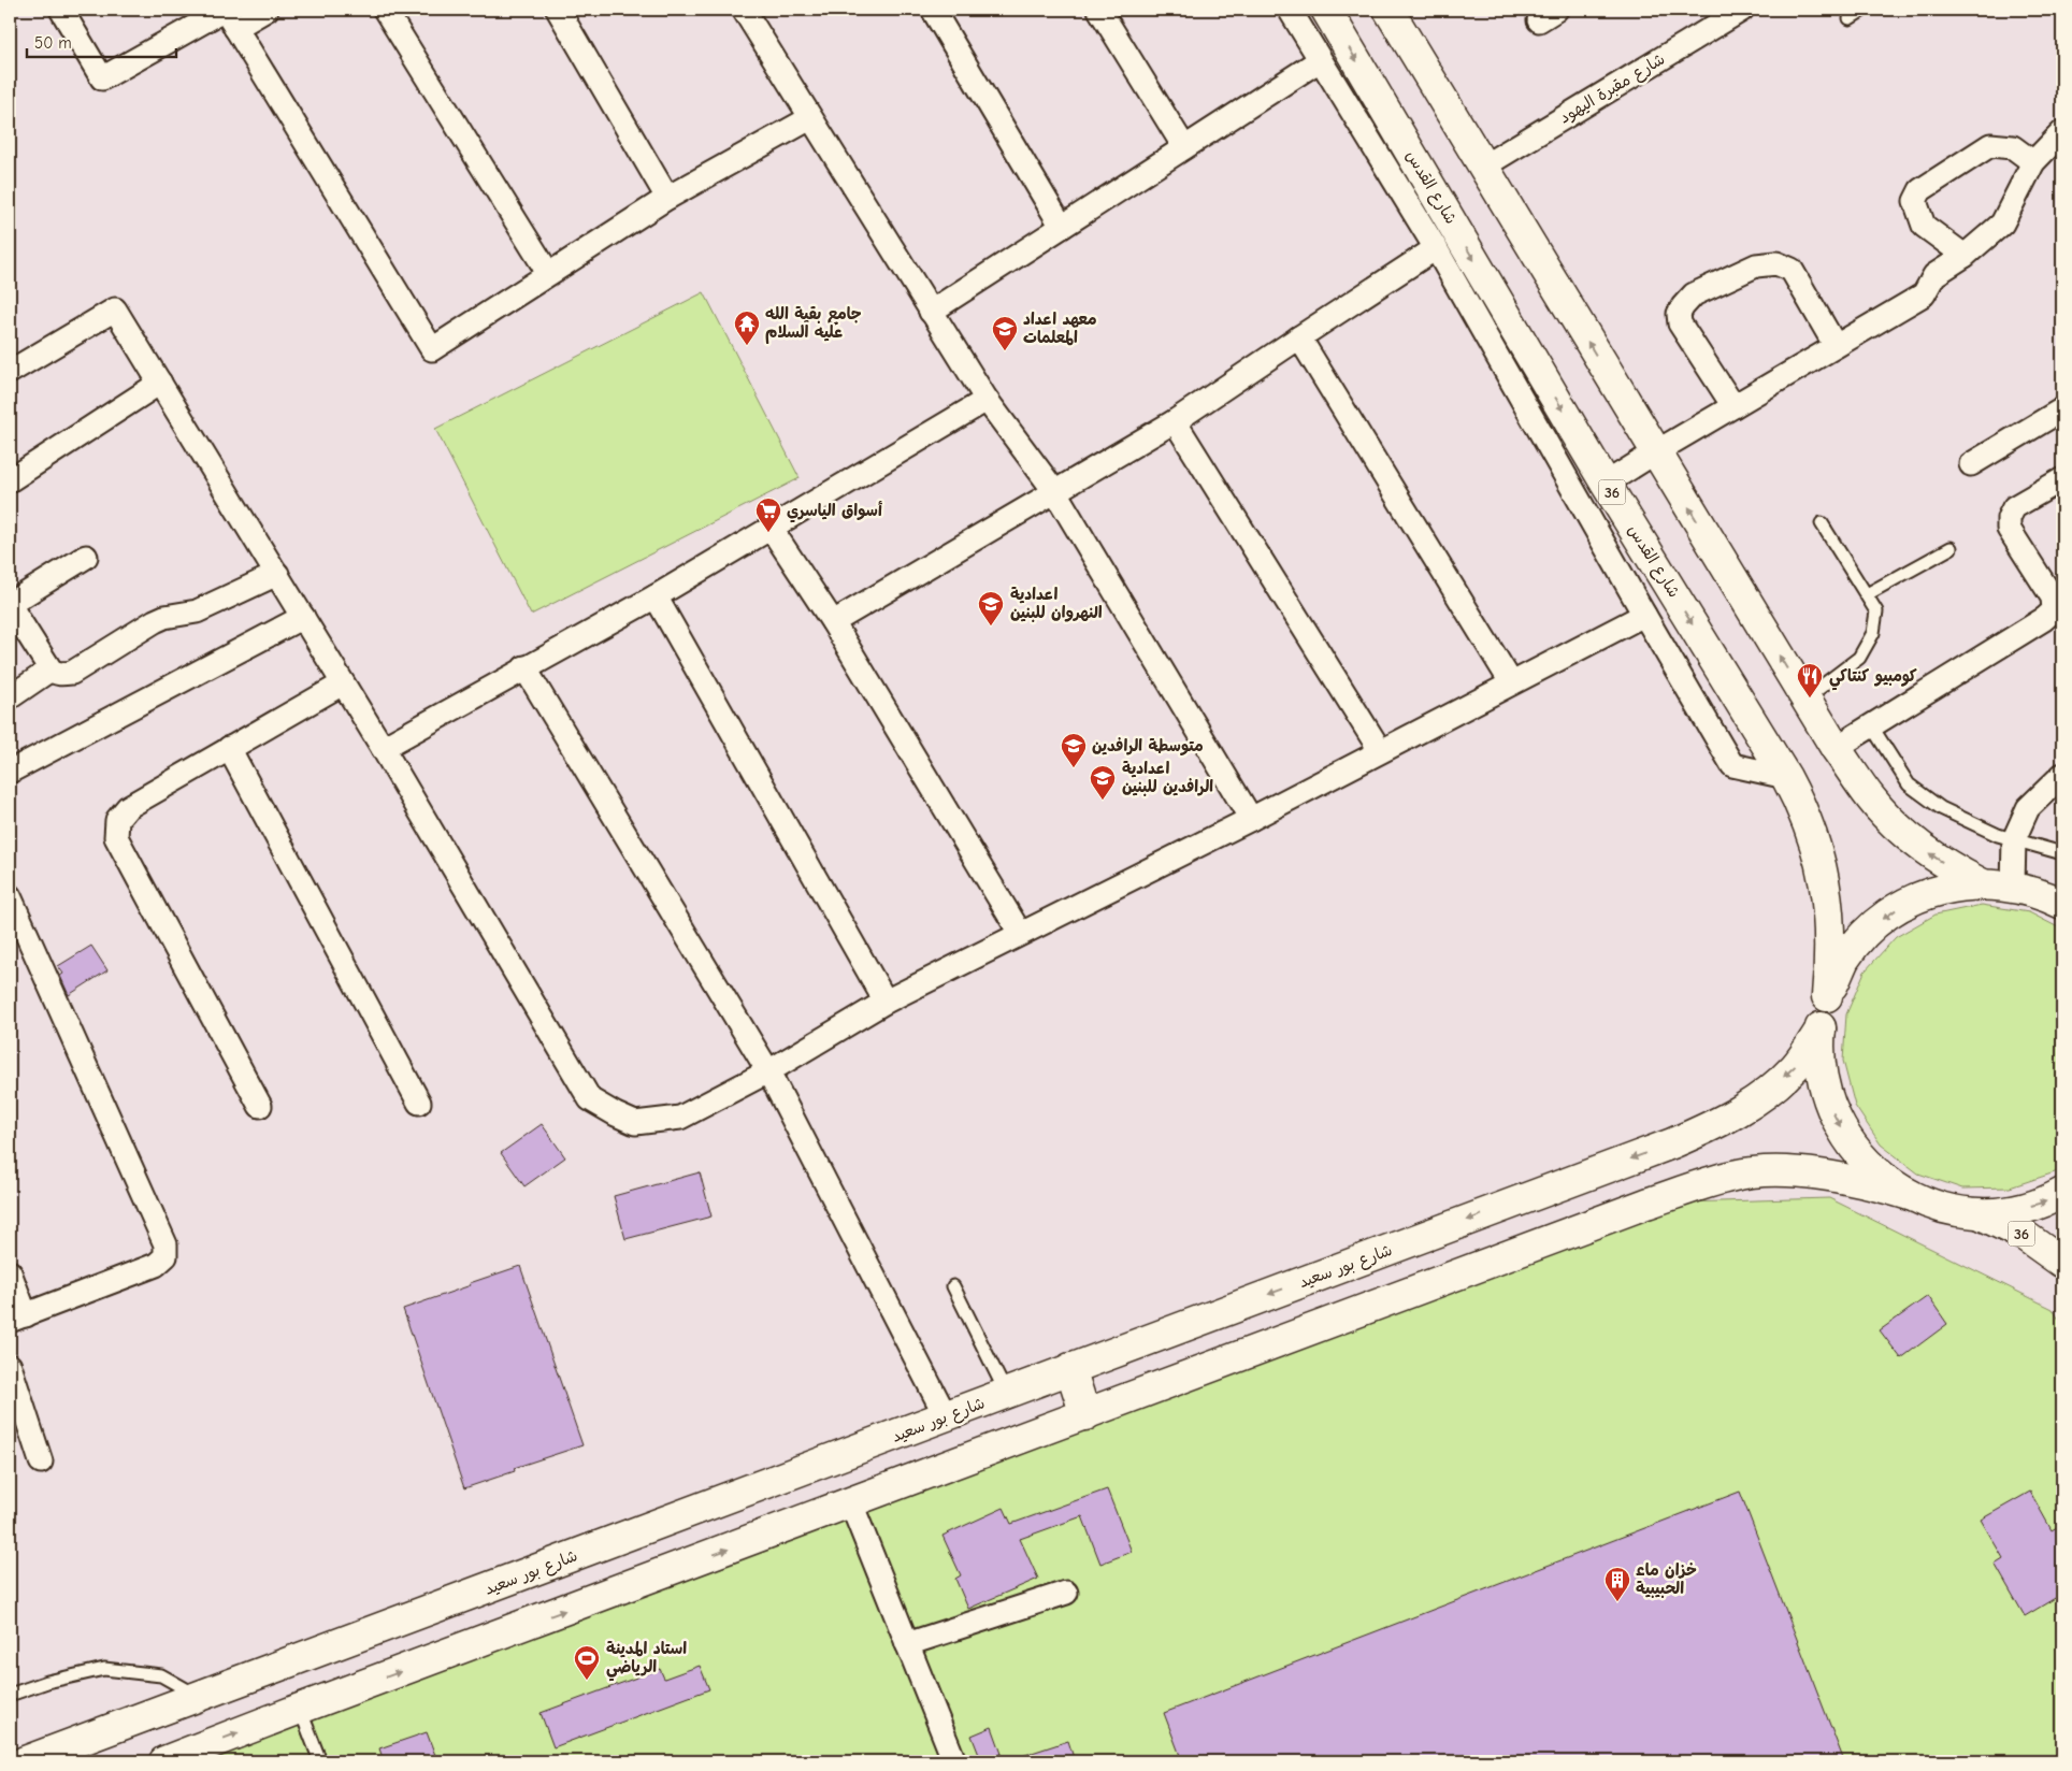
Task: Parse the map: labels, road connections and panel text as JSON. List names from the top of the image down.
{
  "streets": {
    "main road": ["شارع القدس", "36", "شارع بور سعيد"],
    "street": ["شارع مقبرة اليهود"]
  },
  "places": {
    "temple": ["جامع بقية الله عليه السلام"],
    "school or university": [
      "معهد اعداد المعلمات",
      "اعدادية النهروان للبنين",
      "متوسطة الرافدين",
      "اعدادية الرافدين للبنين"
    ],
    "supermarket": ["أسواق الياسري"],
    "restaurant": ["كومبيو كنتاكي"],
    "building": ["خزان ماء الحبيبية"],
    "sports": ["استاد المدينة الرياضي"]
  },
  "scale_bar": "50 m"
}
